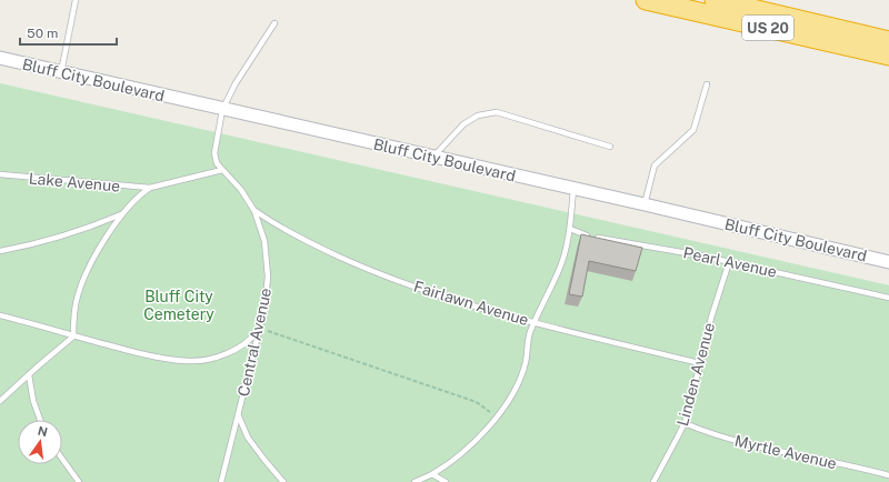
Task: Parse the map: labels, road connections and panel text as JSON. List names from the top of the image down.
{
  "streets": {
    "highway": ["US 20"],
    "street": ["Bluff City Boulevard"],
    "lane": [
      "Lake Avenue",
      "Pearl Avenue",
      "Fairlawn Avenue",
      "Central Avenue",
      "Linden Avenue",
      "Myrtle Avenue"
    ]
  },
  "crossings": [
    ["Bluff City Boulevard", "Central Avenue"],
    ["Pearl Avenue", "Linden Avenue"],
    ["Fairlawn Avenue", "Central Avenue"],
    ["Fairlawn Avenue", "Linden Avenue"],
    ["Linden Avenue", "Myrtle Avenue"]
  ],
  "parks": ["Bluff City Cemetery"],
  "scale_bar": "50 m",
  "north": "top"
}
